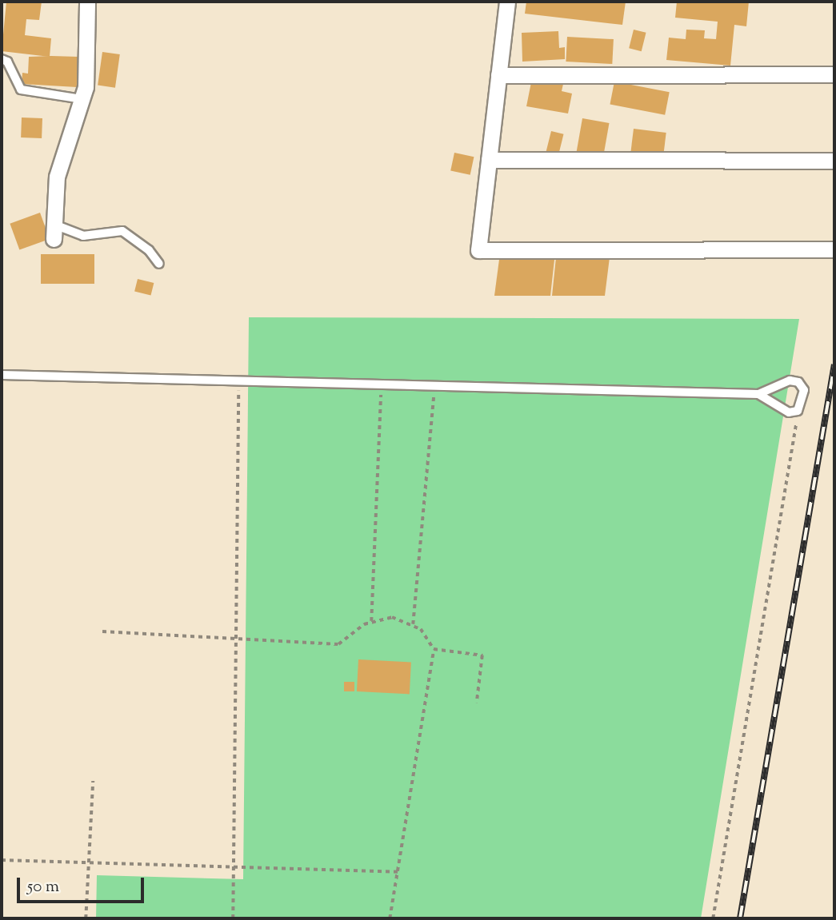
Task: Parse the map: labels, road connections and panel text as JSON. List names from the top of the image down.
{
  "scale_bar": "50 m"
}
